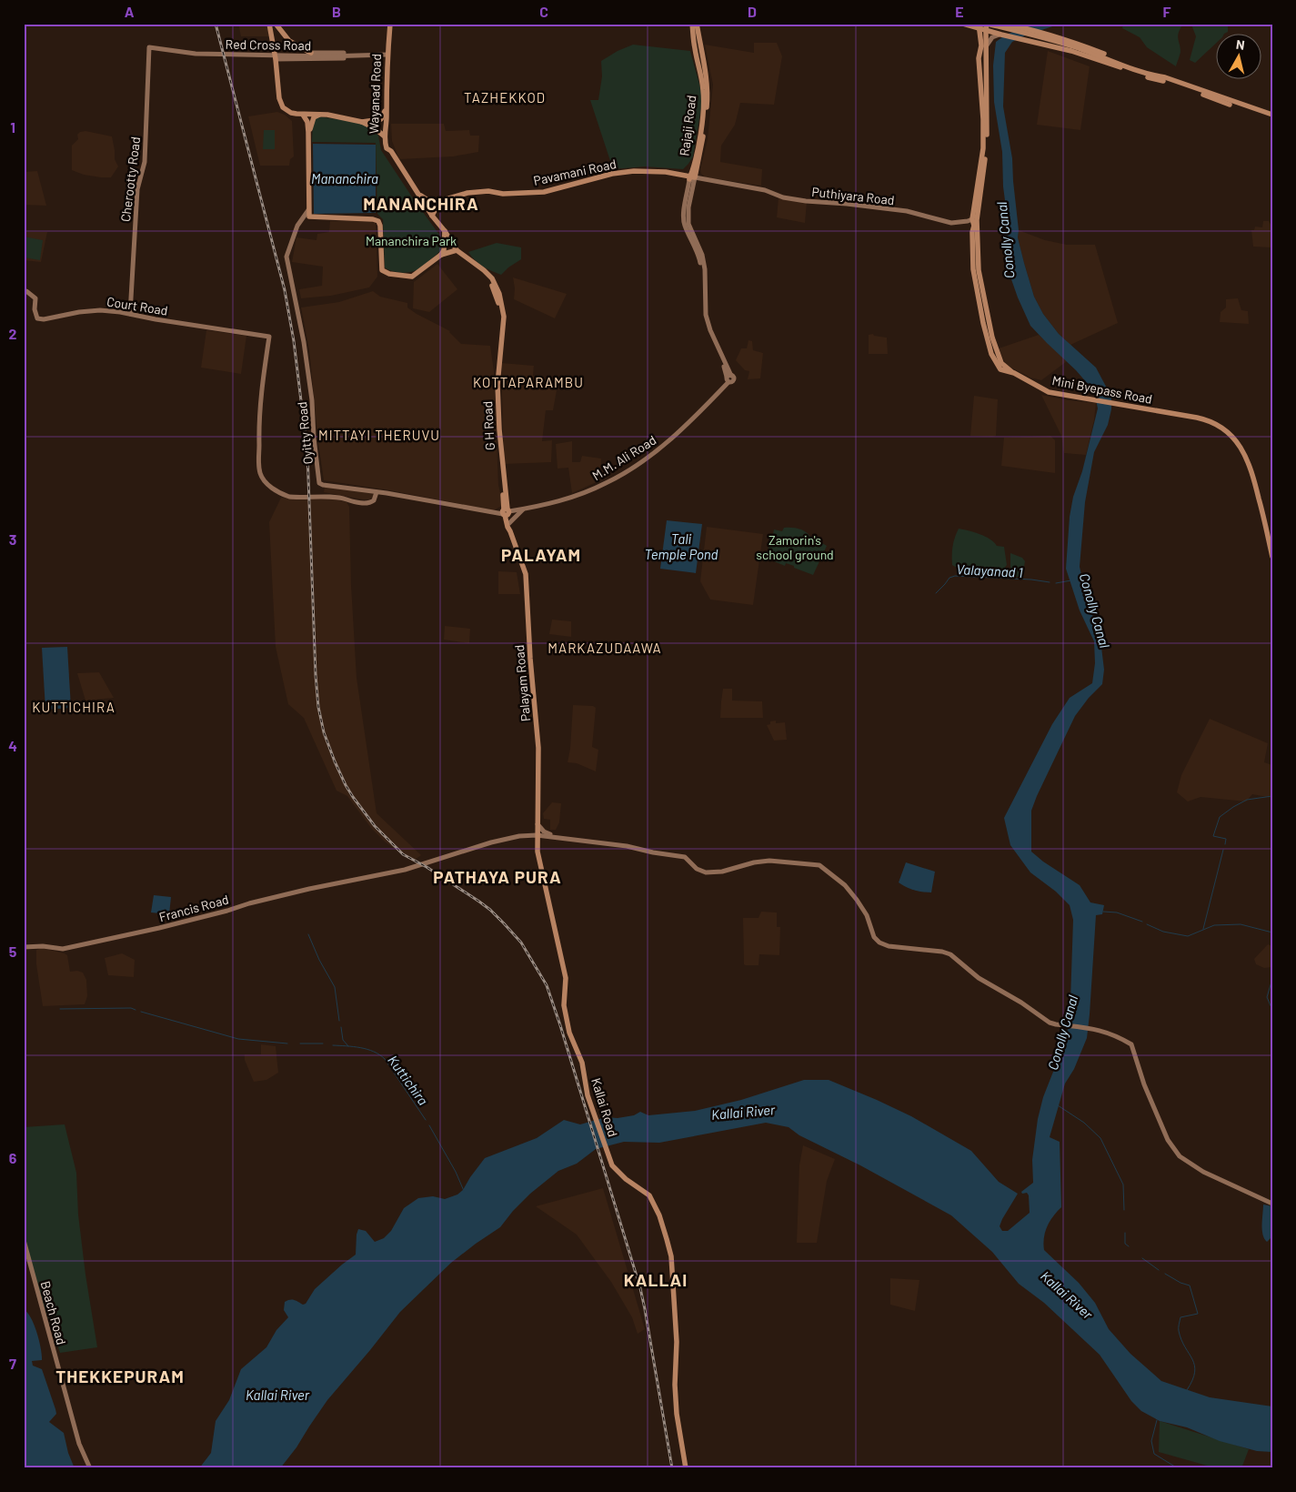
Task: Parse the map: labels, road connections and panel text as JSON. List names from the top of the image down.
{
  "streets": {
    "main road": [
      "Red Cross Road",
      "Wayanad Road",
      "Rajaji Road",
      "Pavamani Road",
      "Cherootty Road",
      "Puthiyara Road",
      "Court Road",
      "Mini Byepass Road",
      "G H Road",
      "Oyitty Road",
      "M.M. Ali Road",
      "Palayam Road",
      "Francis Road",
      "Kallai Road",
      "Beach Road"
    ]
  },
  "crossings": [
    ["Red Cross Road", "Wayanad Road"],
    ["Red Cross Road", "Cherootty Road"],
    ["Wayanad Road", "G H Road"],
    ["Rajaji Road", "Pavamani Road"],
    ["Rajaji Road", "Puthiyara Road"],
    ["Rajaji Road", "M.M. Ali Road"],
    ["Pavamani Road", "Puthiyara Road"],
    ["Pavamani Road", "M.M. Ali Road"],
    ["Cherootty Road", "Court Road"],
    ["Puthiyara Road", "Mini Byepass Road"],
    ["Puthiyara Road", "M.M. Ali Road"],
    ["Court Road", "Oyitty Road"],
    ["G H Road", "Oyitty Road"],
    ["G H Road", "M.M. Ali Road"],
    ["Oyitty Road", "M.M. Ali Road"],
    ["Palayam Road", "Francis Road"],
    ["Palayam Road", "Kallai Road"],
    ["Francis Road", "Kallai Road"]
  ],
  "districts": [
    "TAZHEKKOD",
    "MANANCHIRA",
    "KOTTAPARAMBU",
    "MITTAYI THERUVU",
    "PALAYAM",
    "MARKAZUDAAWA",
    "KUTTICHIRA",
    "PATHAYA PURA",
    "KALLAI",
    "THEKKEPURAM"
  ],
  "water": [
    "Mananchira",
    "Conolly Canal",
    "Tali Temple Pond",
    "Valayanad 1",
    "Kuttichira",
    "Kallai River"
  ],
  "parks": ["Mananchira Park", "Zamorin's school ground"],
  "north": "top",
  "grid": {
    "columns": [
      "A",
      "B",
      "C",
      "D",
      "E",
      "F"
    ],
    "rows": [
      "1",
      "2",
      "3",
      "4",
      "5",
      "6",
      "7"
    ]
  }
}
